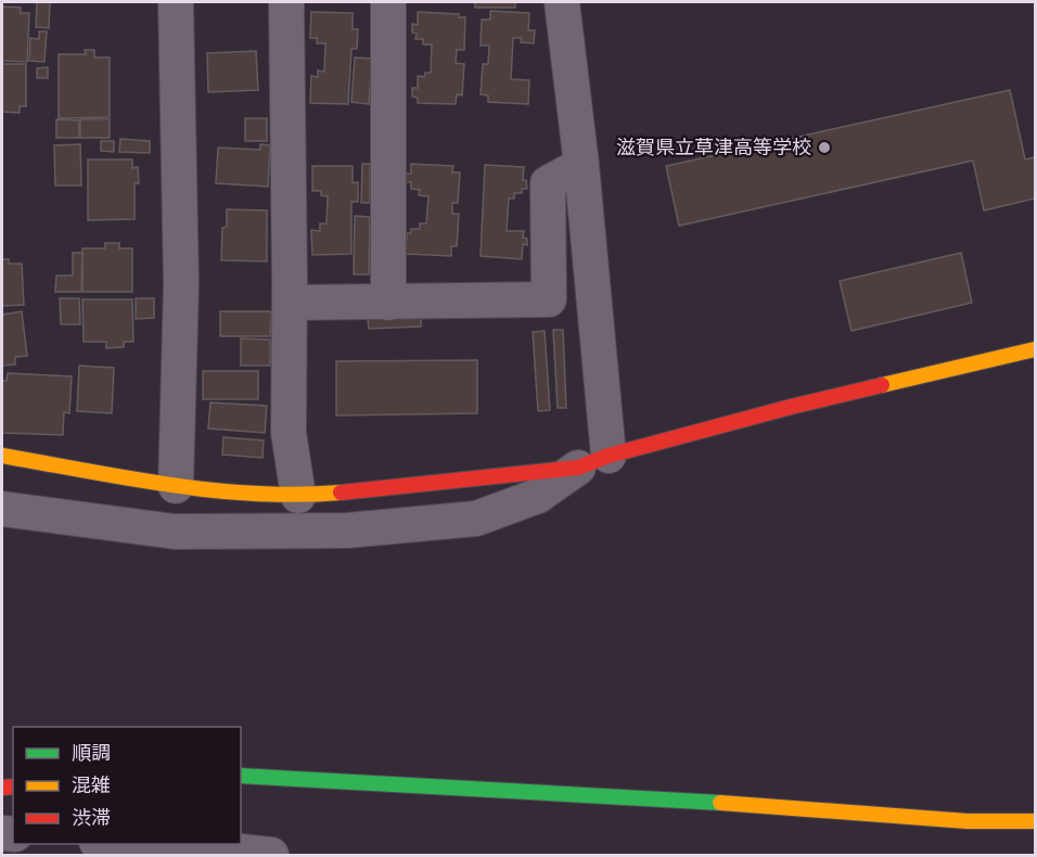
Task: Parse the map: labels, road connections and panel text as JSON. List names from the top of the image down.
{
  "places": ["滋賀県立草津高等学校"],
  "legend": ["順調", "混雑", "渋滞"]
}
